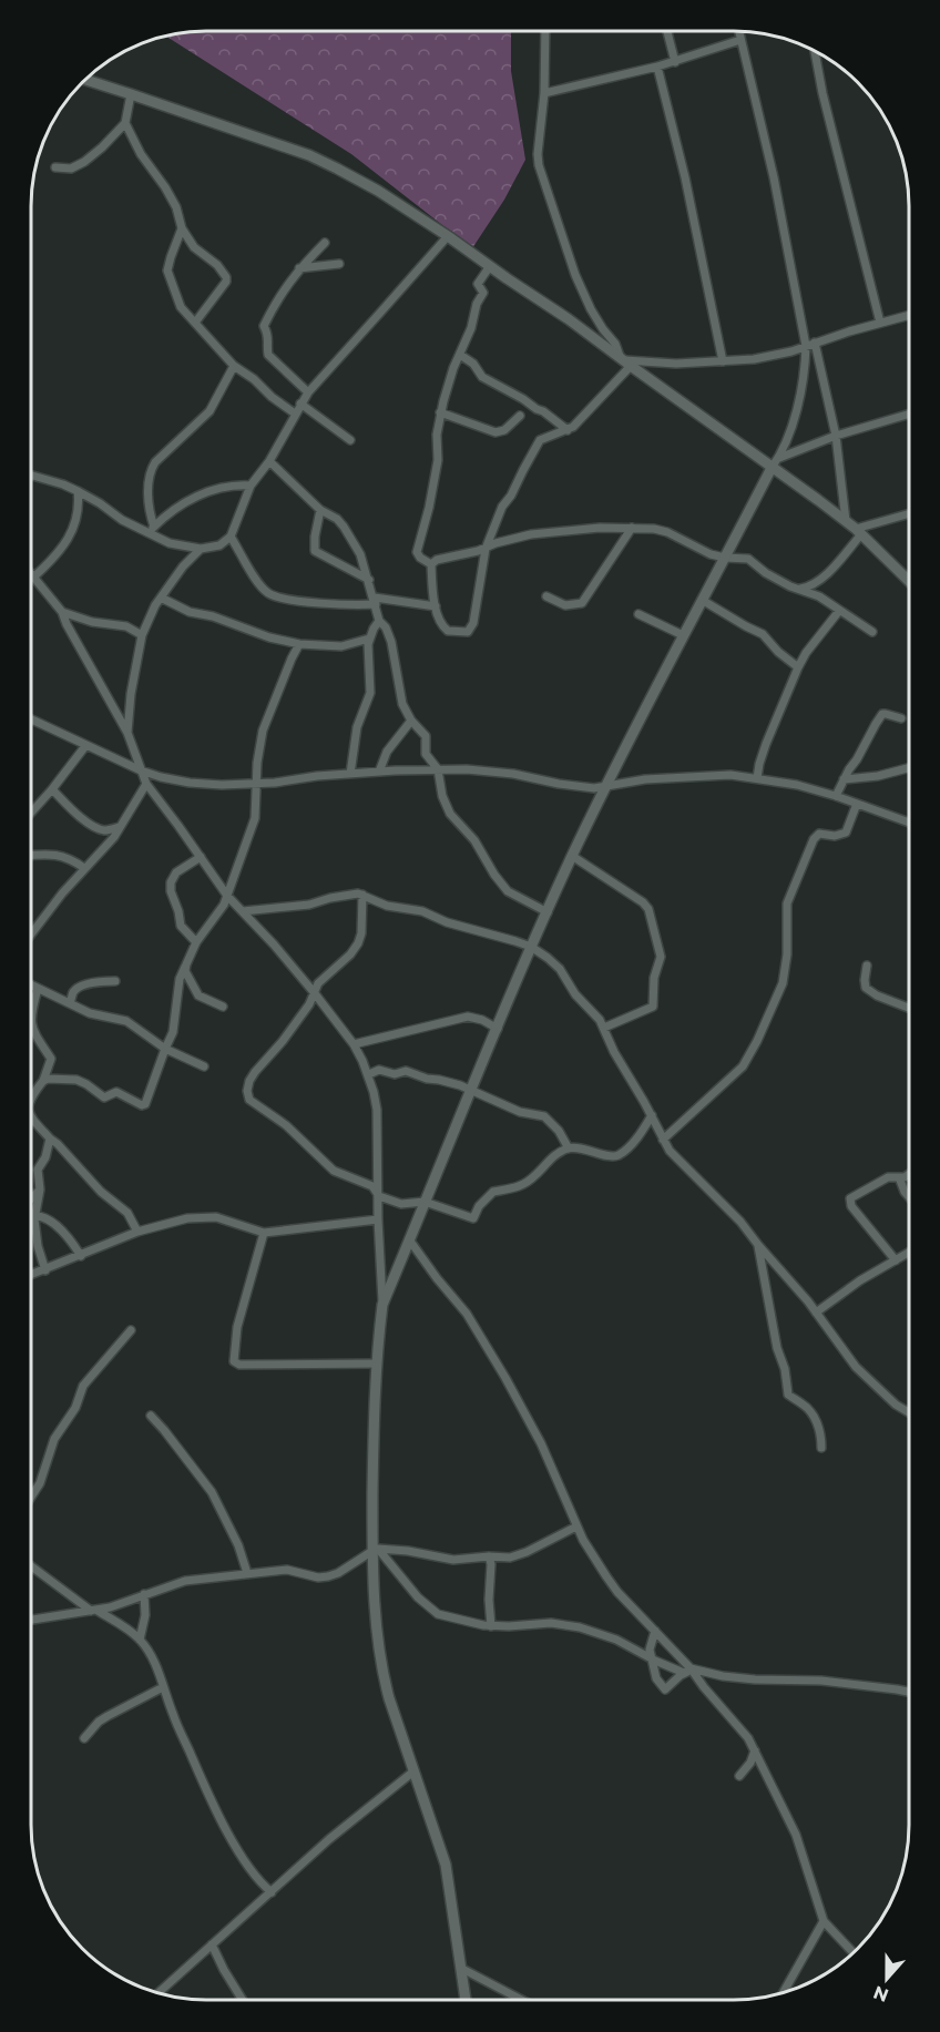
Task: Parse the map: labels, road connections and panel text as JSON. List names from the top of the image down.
{
  "north": "bottom"
}
